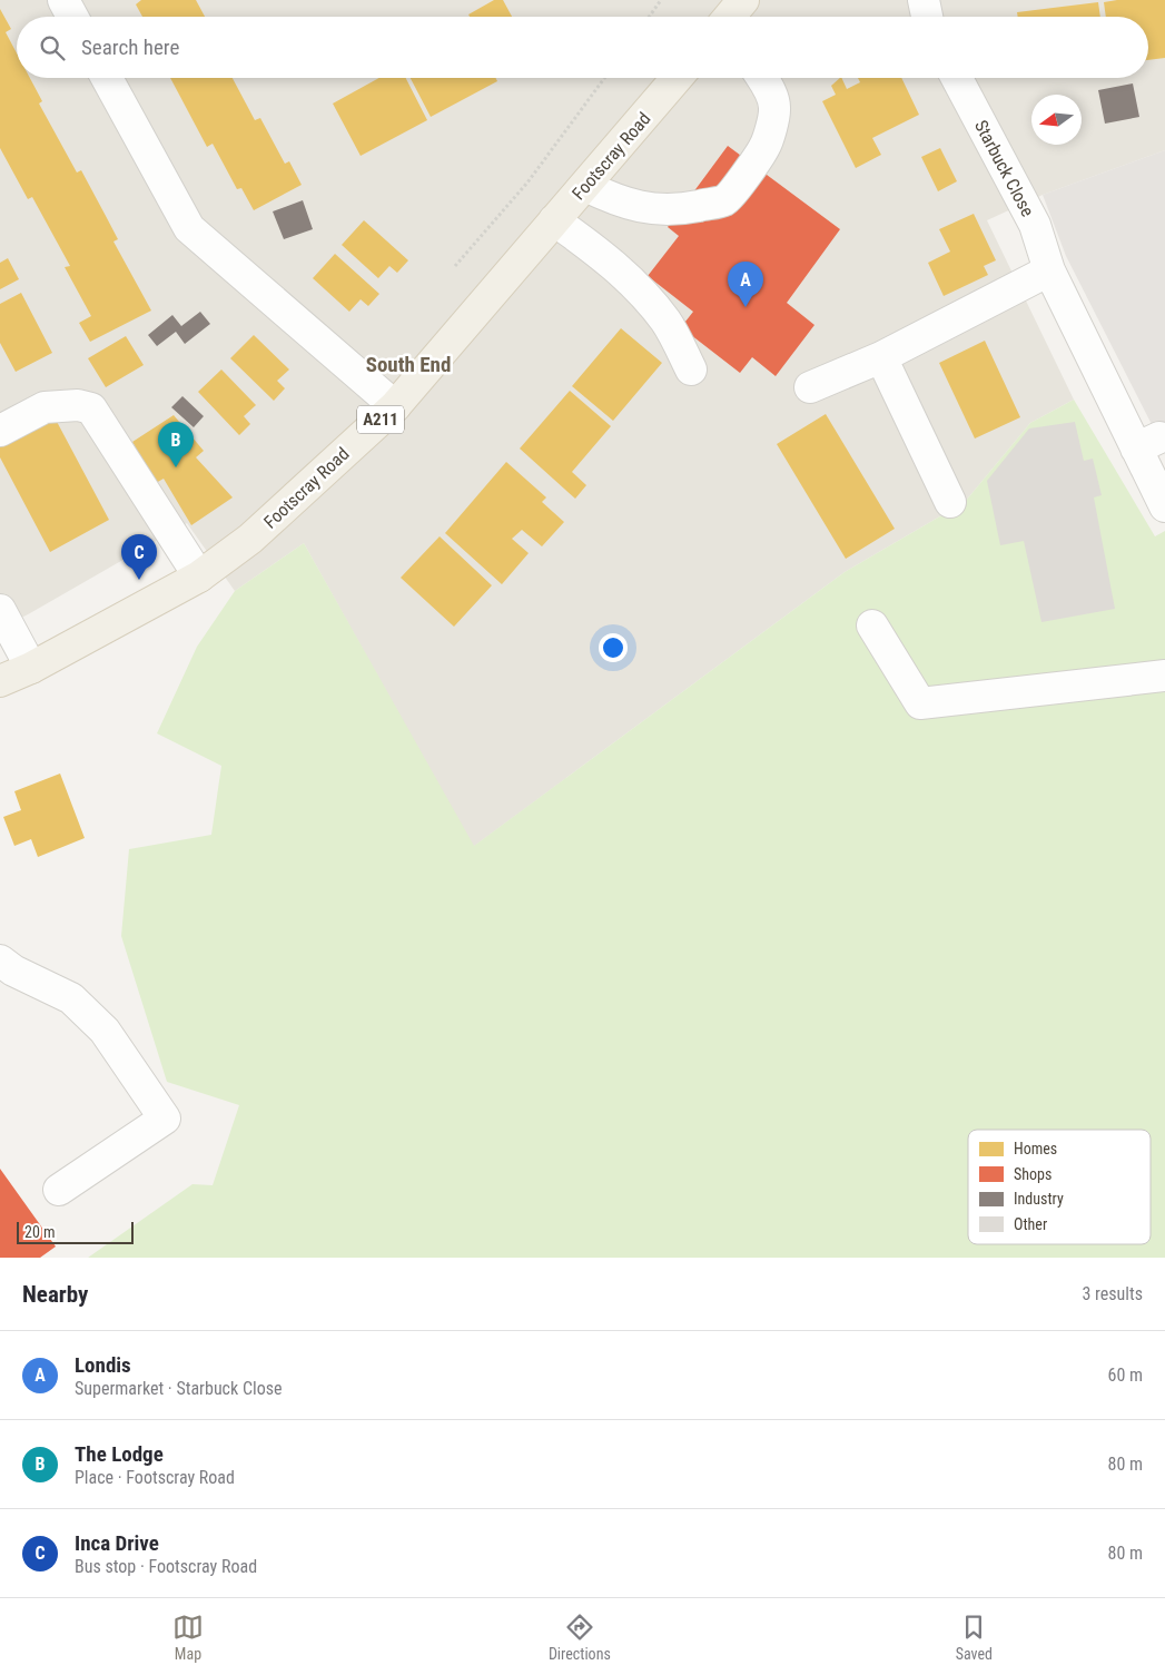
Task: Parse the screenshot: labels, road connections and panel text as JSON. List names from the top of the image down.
{
  "streets": {
    "main road": ["Footscray Road", "A211"],
    "street": ["Starbuck Close"]
  },
  "districts": ["South End"],
  "legend": [
    "Homes",
    "Shops",
    "Industry",
    "Other"
  ],
  "scale_bar": "20 m",
  "north": "left",
  "page": {
    "search": "Search here",
    "pins": ["A", "B", "C"],
    "scale": "20 m",
    "heading": ["Nearby", "3 results"],
    "list": [
      {
        "mark": "A",
        "name": "Londis",
        "note": "Supermarket · Starbuck Close",
        "value": "60 m"
      },
      {
        "mark": "B",
        "name": "The Lodge",
        "note": "Place · Footscray Road",
        "value": "80 m"
      },
      {
        "mark": "C",
        "name": "Inca Drive",
        "note": "Bus stop · Footscray Road",
        "value": "80 m"
      }
    ],
    "nav": ["Map", "Directions", "Saved"]
  }
}
